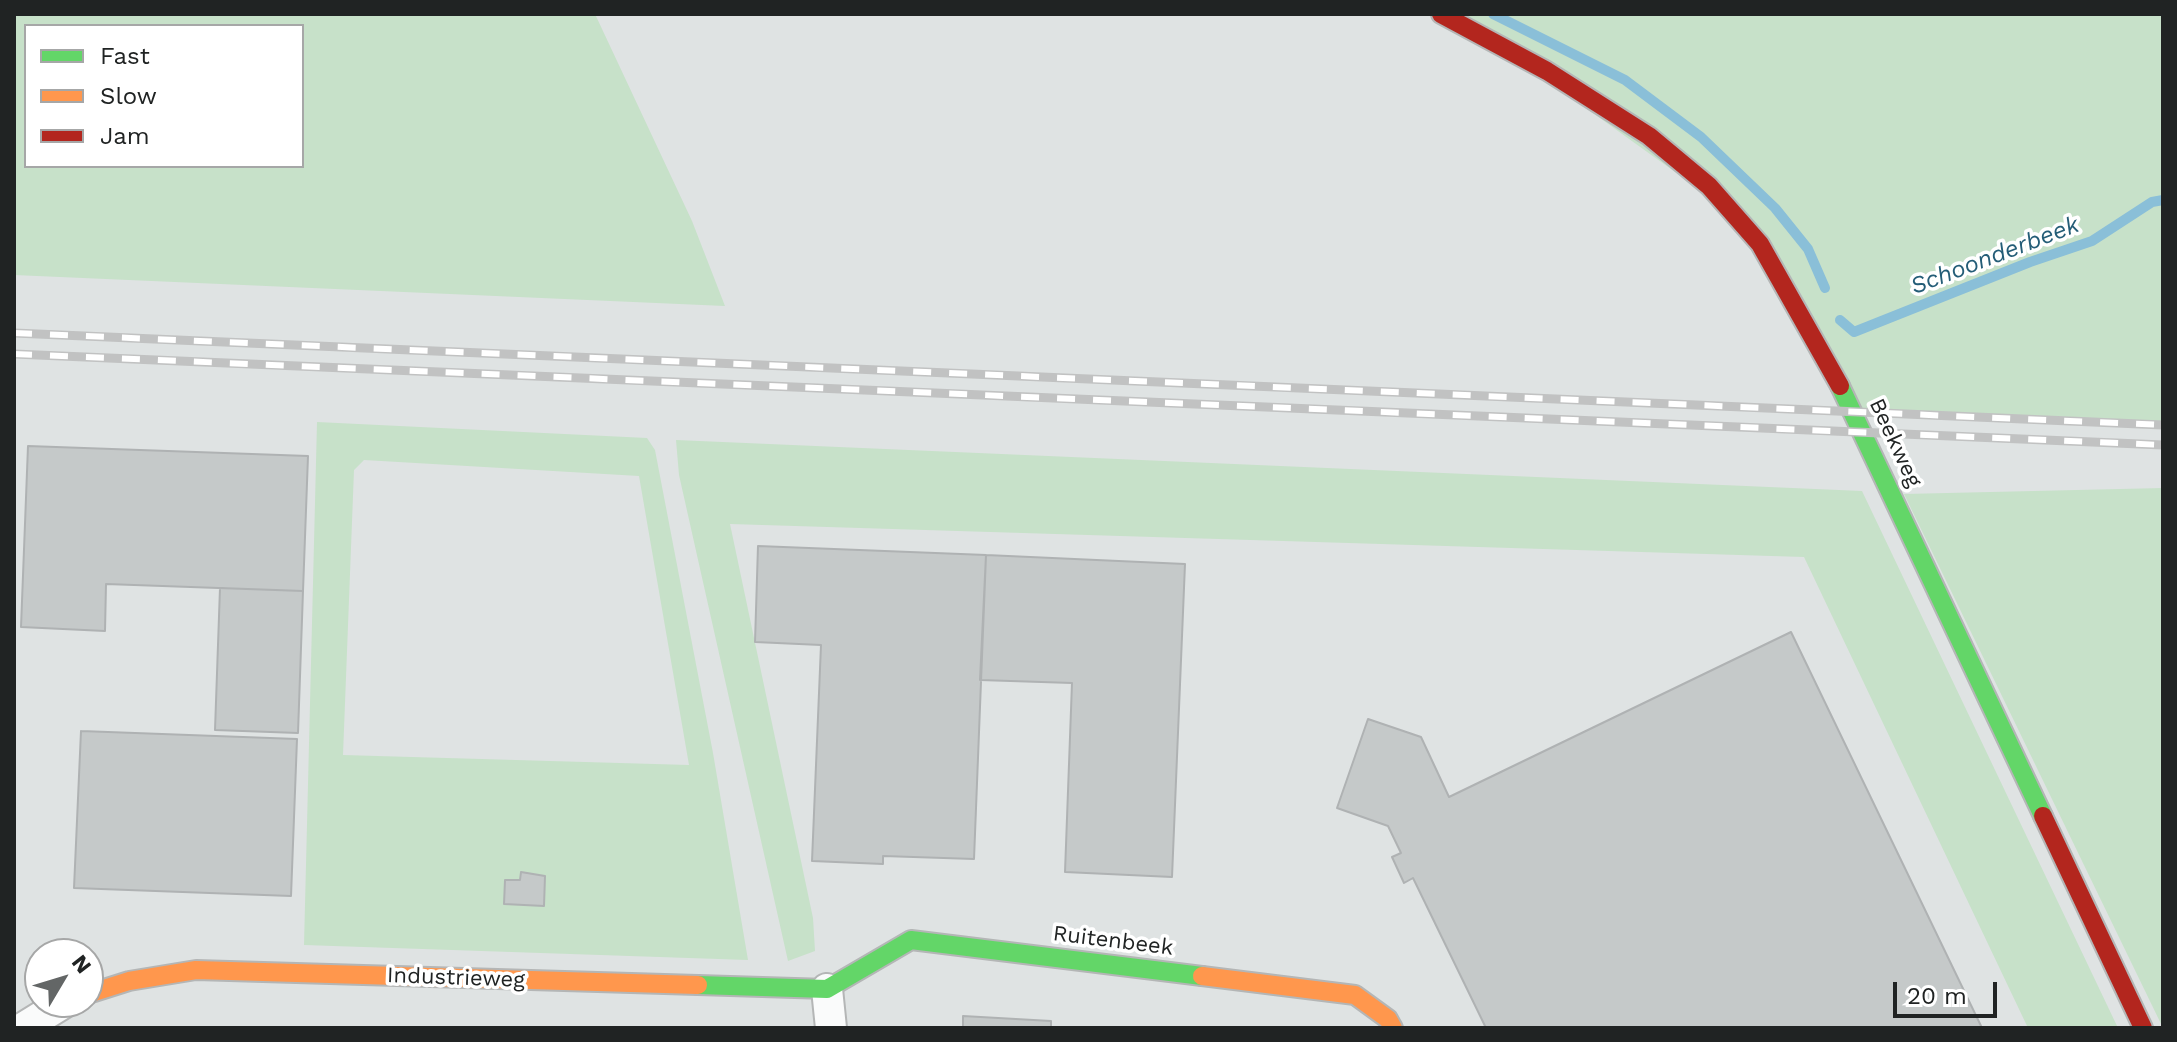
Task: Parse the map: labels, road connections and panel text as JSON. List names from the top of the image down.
{
  "streets": {
    "street": ["Beekweg", "Ruitenbeek", "Industrieweg"]
  },
  "crossings": [
    ["Ruitenbeek", "Industrieweg"]
  ],
  "water": ["Schoonderbeek"],
  "legend": ["Fast", "Slow", "Jam"],
  "scale_bar": "20 m",
  "north": "top right"
}
